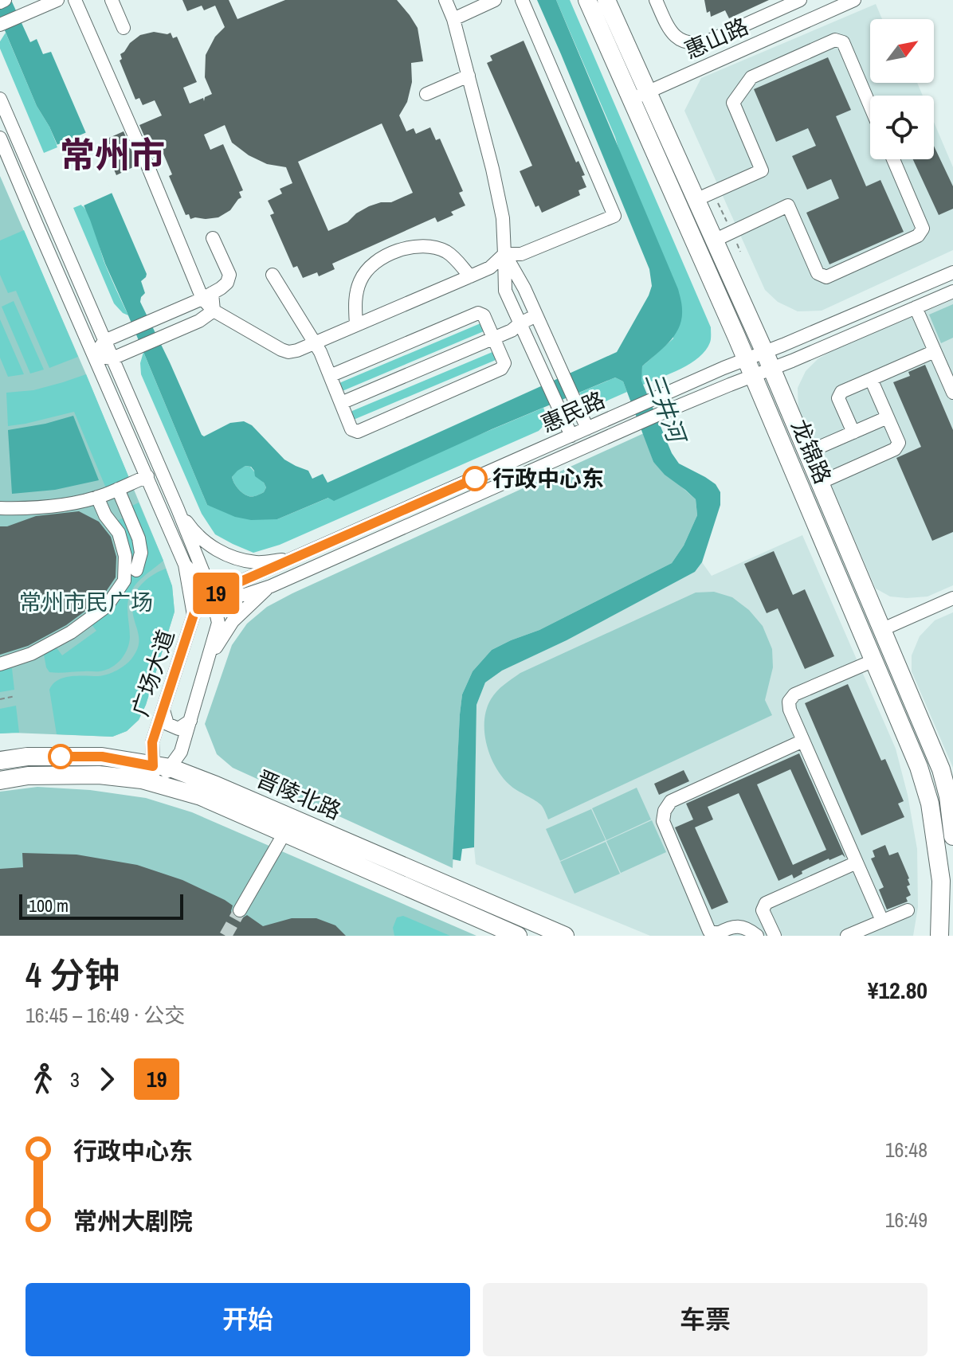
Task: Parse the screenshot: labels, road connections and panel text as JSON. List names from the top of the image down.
{
  "streets": {
    "main road": ["龙锦路", "晋陵北路"],
    "street": ["惠山路", "惠民路", "广场大道"]
  },
  "crossings": [
    ["惠山路", "龙锦路"],
    ["惠民路", "龙锦路"],
    ["惠民路", "广场大道"],
    ["广场大道", "晋陵北路"]
  ],
  "districts": ["常州市"],
  "water": ["三井河"],
  "parks": ["常州市民广场"],
  "places": ["行政中心东"],
  "lines": ["bus line 19"],
  "scale_bar": "100 m",
  "north": "top right",
  "page": {
    "on_map": "19",
    "scale": "100 m",
    "heading": ["4 分钟", "16:45 – 16:49 · 公交", "¥12.80"],
    "legs": ["3", "19"],
    "list": [
      {
        "name": "行政中心东",
        "value": "16:48"
      },
      {
        "name": "常州大剧院",
        "value": "16:49"
      }
    ],
    "buttons": ["开始", "车票"]
  }
}
